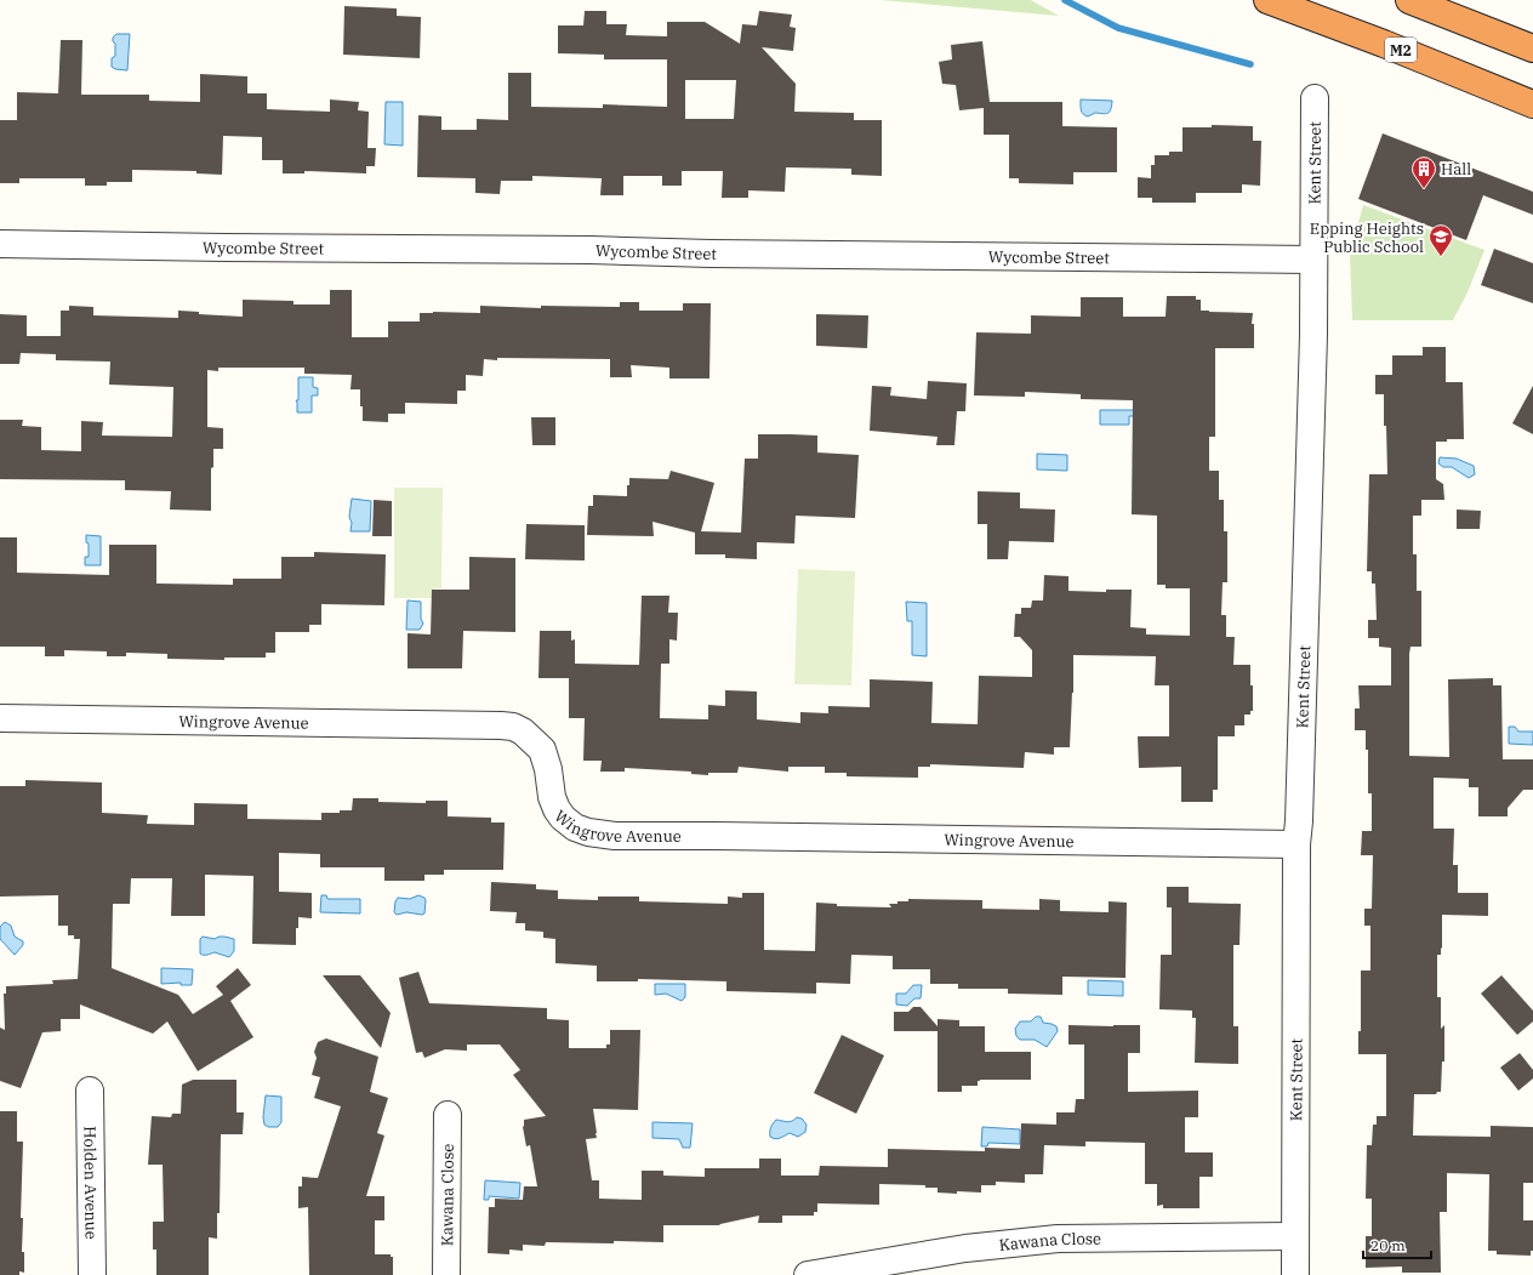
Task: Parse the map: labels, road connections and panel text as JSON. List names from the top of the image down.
{
  "streets": {
    "highway": ["M2"],
    "street": [
      "Kent Street",
      "Wycombe Street",
      "Wingrove Avenue",
      "Holden Avenue",
      "Kawana Close"
    ]
  },
  "crossings": [
    ["Kent Street", "Wycombe Street"],
    ["Kent Street", "Wingrove Avenue"],
    ["Kent Street", "Kawana Close"]
  ],
  "places": {
    "building": ["Hall"],
    "school or university": ["Epping Heights Public School"]
  },
  "scale_bar": "20 m"
}
